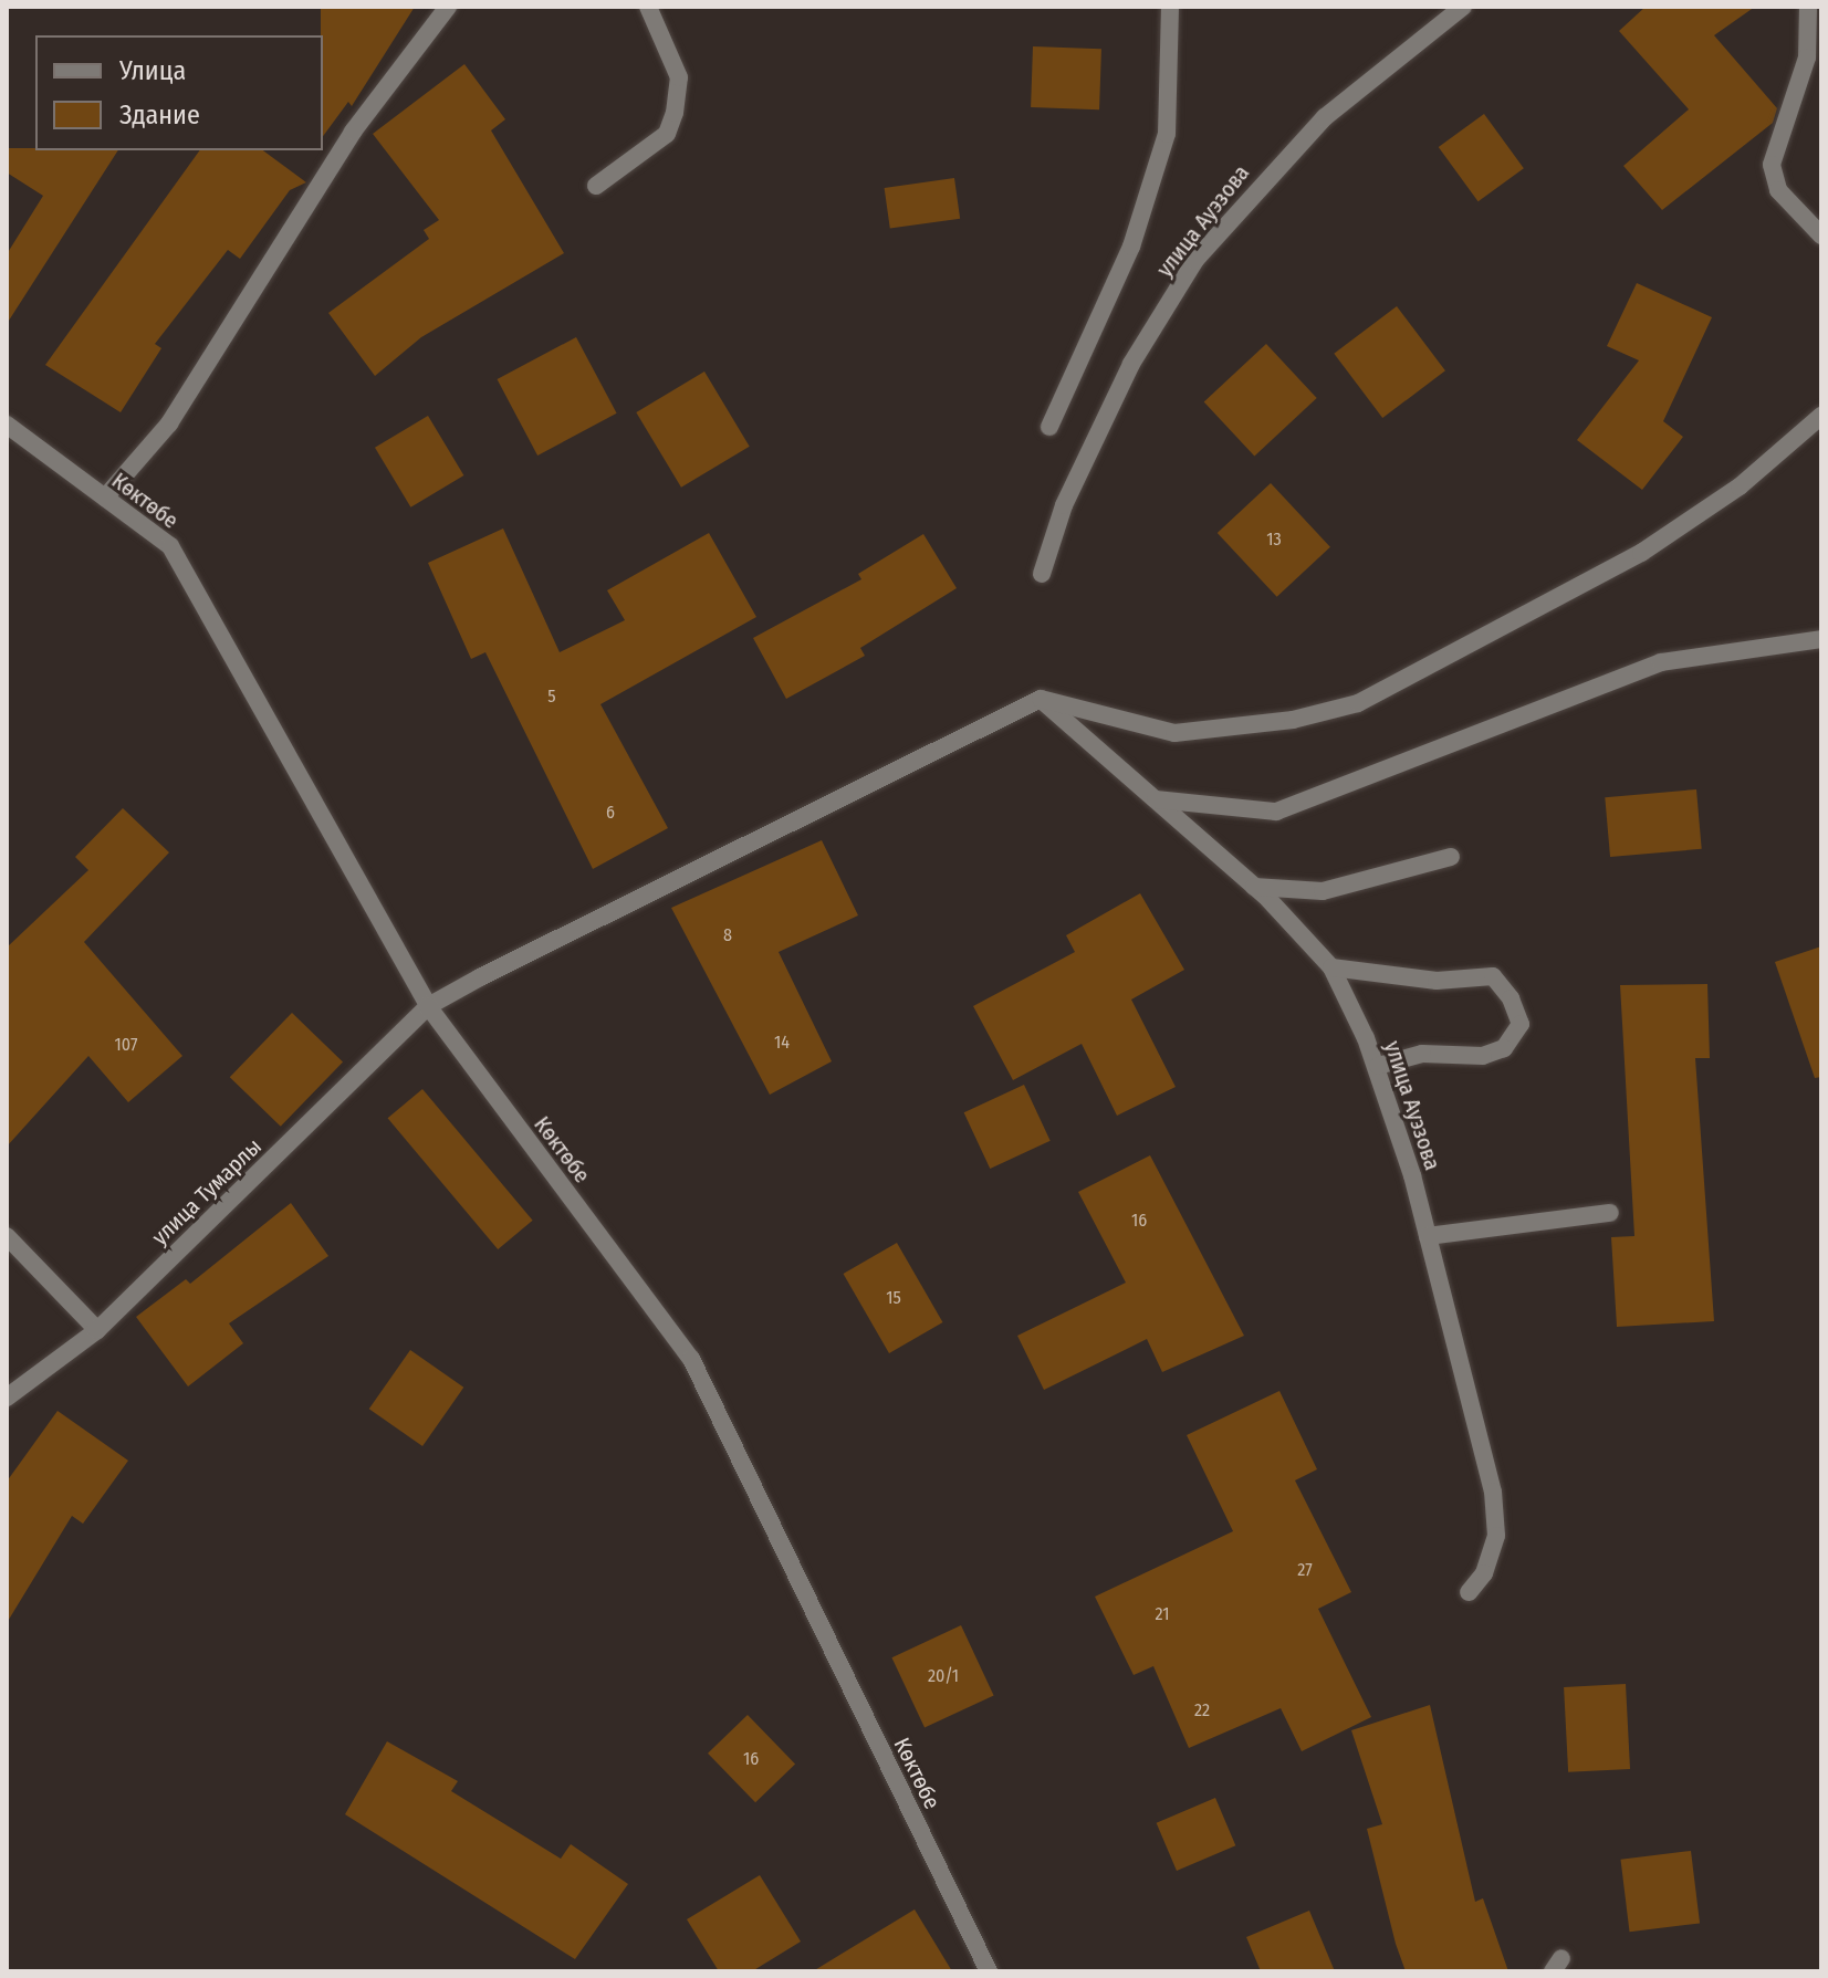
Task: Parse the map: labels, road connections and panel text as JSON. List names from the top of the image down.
{
  "streets": {
    "street": ["улица Ауэзова", "Көктөбе", "улица Тумарлы"]
  },
  "crossings": [
    ["улица Ауэзова", "улица Тумарлы"],
    ["Көктөбе", "улица Тумарлы"]
  ],
  "house_numbers": [
    "13",
    "5",
    "6",
    "8",
    "14",
    "107",
    "16",
    "15",
    "27",
    "21",
    "20/1",
    "22",
    "16"
  ],
  "legend": ["Улица", "Здание"]
}
